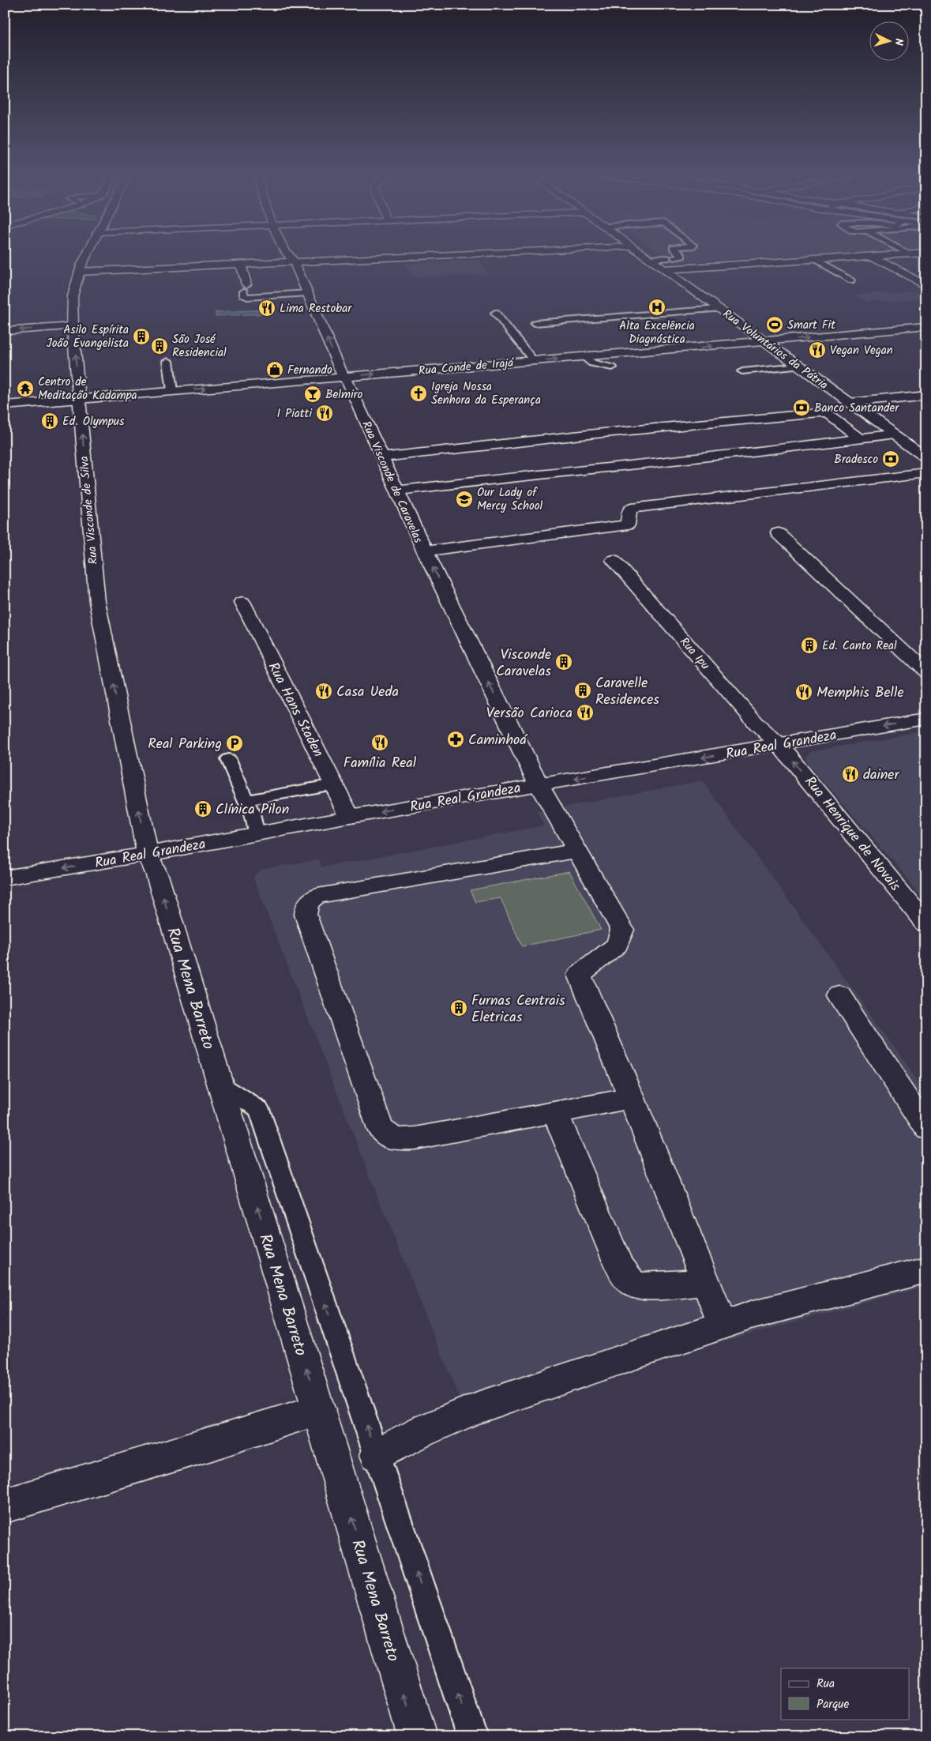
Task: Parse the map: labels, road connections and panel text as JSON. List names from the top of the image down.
{
  "streets": {
    "street": [
      "Rua Voluntários da Pátria",
      "Rua Conde de Irajá",
      "Rua Visconde de Caravelas",
      "Rua Visconde de Silva",
      "Rua Ipu",
      "Rua Hans Staden",
      "Rua Real Grandeza",
      "Rua Henrique de Novais",
      "Rua Mena Barreto"
    ]
  },
  "crossings": [
    ["Rua Voluntários da Pátria", "Rua Conde de Irajá"],
    ["Rua Conde de Irajá", "Rua Visconde de Caravelas"],
    ["Rua Conde de Irajá", "Rua Visconde de Silva"],
    ["Rua Visconde de Caravelas", "Rua Real Grandeza"],
    ["Rua Visconde de Silva", "Rua Real Grandeza"],
    ["Rua Visconde de Silva", "Rua Mena Barreto"],
    ["Rua Ipu", "Rua Real Grandeza"],
    ["Rua Ipu", "Rua Henrique de Novais"],
    ["Rua Hans Staden", "Rua Real Grandeza"],
    ["Rua Real Grandeza", "Rua Henrique de Novais"],
    ["Rua Real Grandeza", "Rua Mena Barreto"]
  ],
  "one_way": [
    "Rua Visconde de Caravelas",
    "Rua Visconde de Silva",
    "Rua Real Grandeza",
    "Rua Henrique de Novais",
    "Rua Mena Barreto"
  ],
  "places": {
    "hospital": ["Alta Excelência Diagnóstica"],
    "restaurant": [
      "Lima Restobar",
      "Vegan Vegan",
      "I Piatti",
      "Casa Ueda",
      "Memphis Belle",
      "Versão Carioca",
      "Família Real",
      "dainer"
    ],
    "sports": ["Smart Fit"],
    "building": [
      "Asilo Espírita João Evangelista",
      "São José Residencial",
      "Ed. Olympus",
      "Ed. Canto Real",
      "Visconde Caravelas",
      "Caravelle Residences",
      "Clínica Pilon",
      "Furnas Centrais Eletricas"
    ],
    "shop": ["Fernando"],
    "temple": ["Centro de Meditação Kadampa"],
    "church": ["Igreja Nossa Senhora da Esperança"],
    "bar": ["Belmiro"],
    "bank": ["Banco Santander", "Bradesco"],
    "school or university": ["Our Lady of Mercy School"],
    "pharmacy": ["Caminhoá"],
    "parking": ["Real Parking"]
  },
  "legend": ["Rua", "Parque"],
  "north": "right"
}
